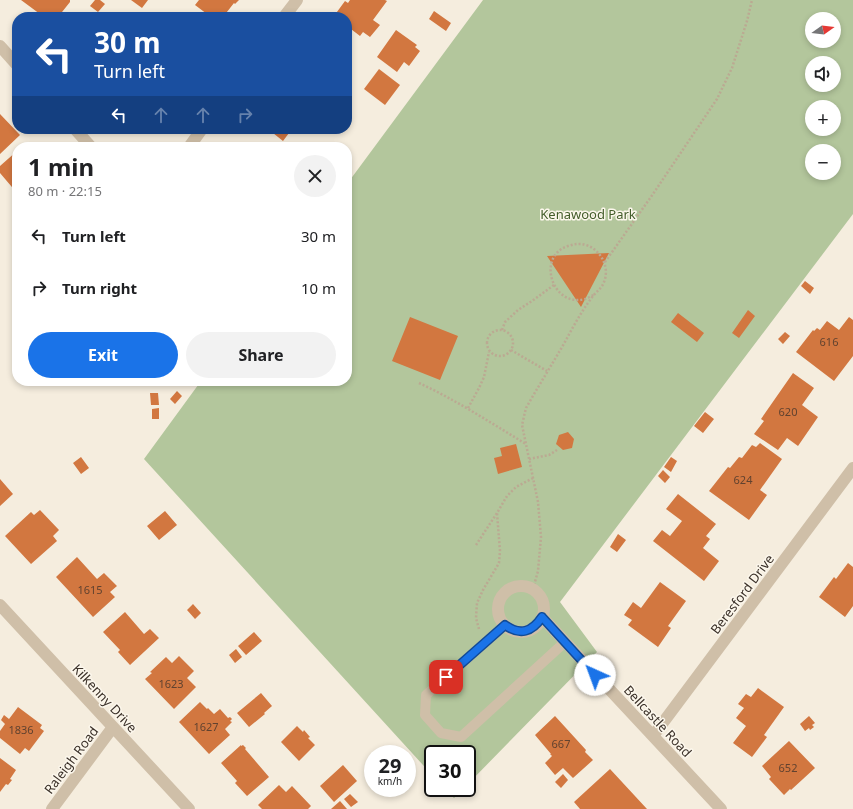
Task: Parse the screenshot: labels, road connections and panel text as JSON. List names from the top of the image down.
{
  "streets": {
    "street": [
      "Beresford Drive",
      "Kilkenny Drive",
      "Bellcastle Road",
      "Raleigh Road"
    ]
  },
  "crossings": [
    ["Beresford Drive", "Bellcastle Road"],
    ["Kilkenny Drive", "Raleigh Road"]
  ],
  "parks": ["Kenawood Park"],
  "house_numbers": [
    "616",
    "620",
    "624",
    "1615",
    "1623",
    "1627",
    "1836",
    "667",
    "652"
  ],
  "north": "right",
  "page": {
    "map_buttons": ["+", "−"],
    "turn": ["30 m", "Turn left"],
    "heading": ["1 min", "80 m · 22:15"],
    "list": [
      {
        "name": "Turn left",
        "value": "30 m"
      },
      {
        "name": "Turn right",
        "value": "10 m"
      }
    ],
    "buttons": ["Exit", "Share"],
    "speed": "29 km/h",
    "limit": "30"
  }
}
